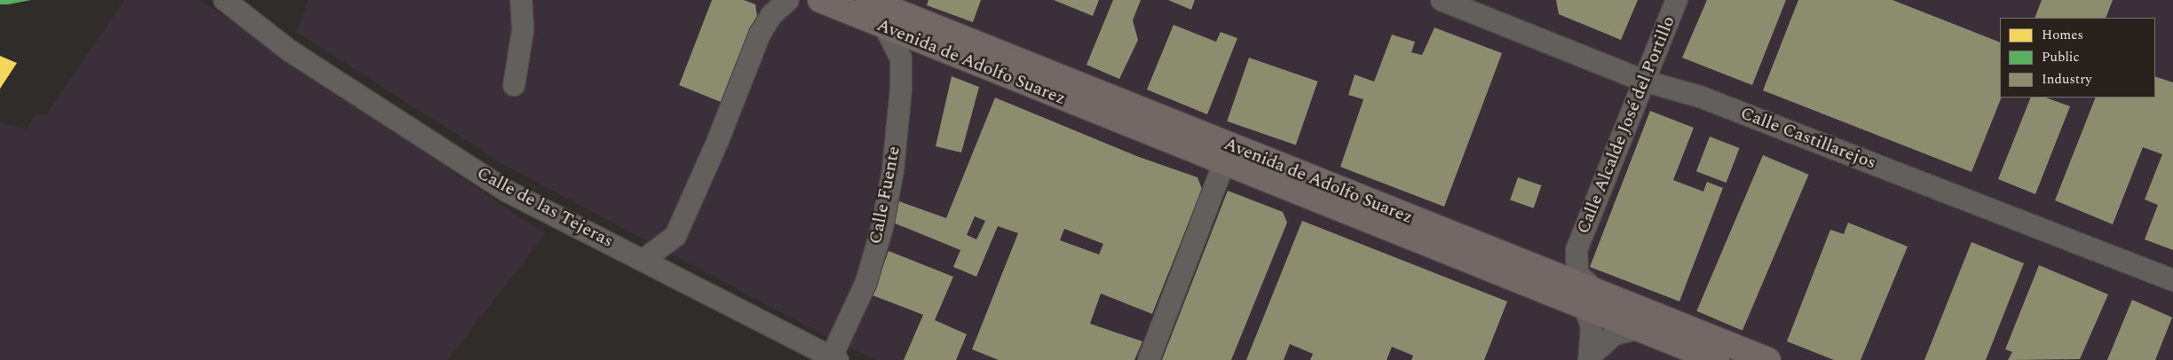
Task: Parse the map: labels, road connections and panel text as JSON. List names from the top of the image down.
{
  "streets": {
    "main road": ["Avenida de Adolfo Suarez"],
    "street": [
      "Calle Alcalde José del Portillo",
      "Calle Castillarejos",
      "Calle Fuente",
      "Calle de las Tejeras"
    ]
  },
  "crossings": [
    ["Avenida de Adolfo Suarez", "Calle Fuente"],
    ["Calle Alcalde José del Portillo", "Calle Castillarejos"],
    ["Calle Fuente", "Calle de las Tejeras"]
  ],
  "legend": ["Homes", "Public", "Industry"]
}
